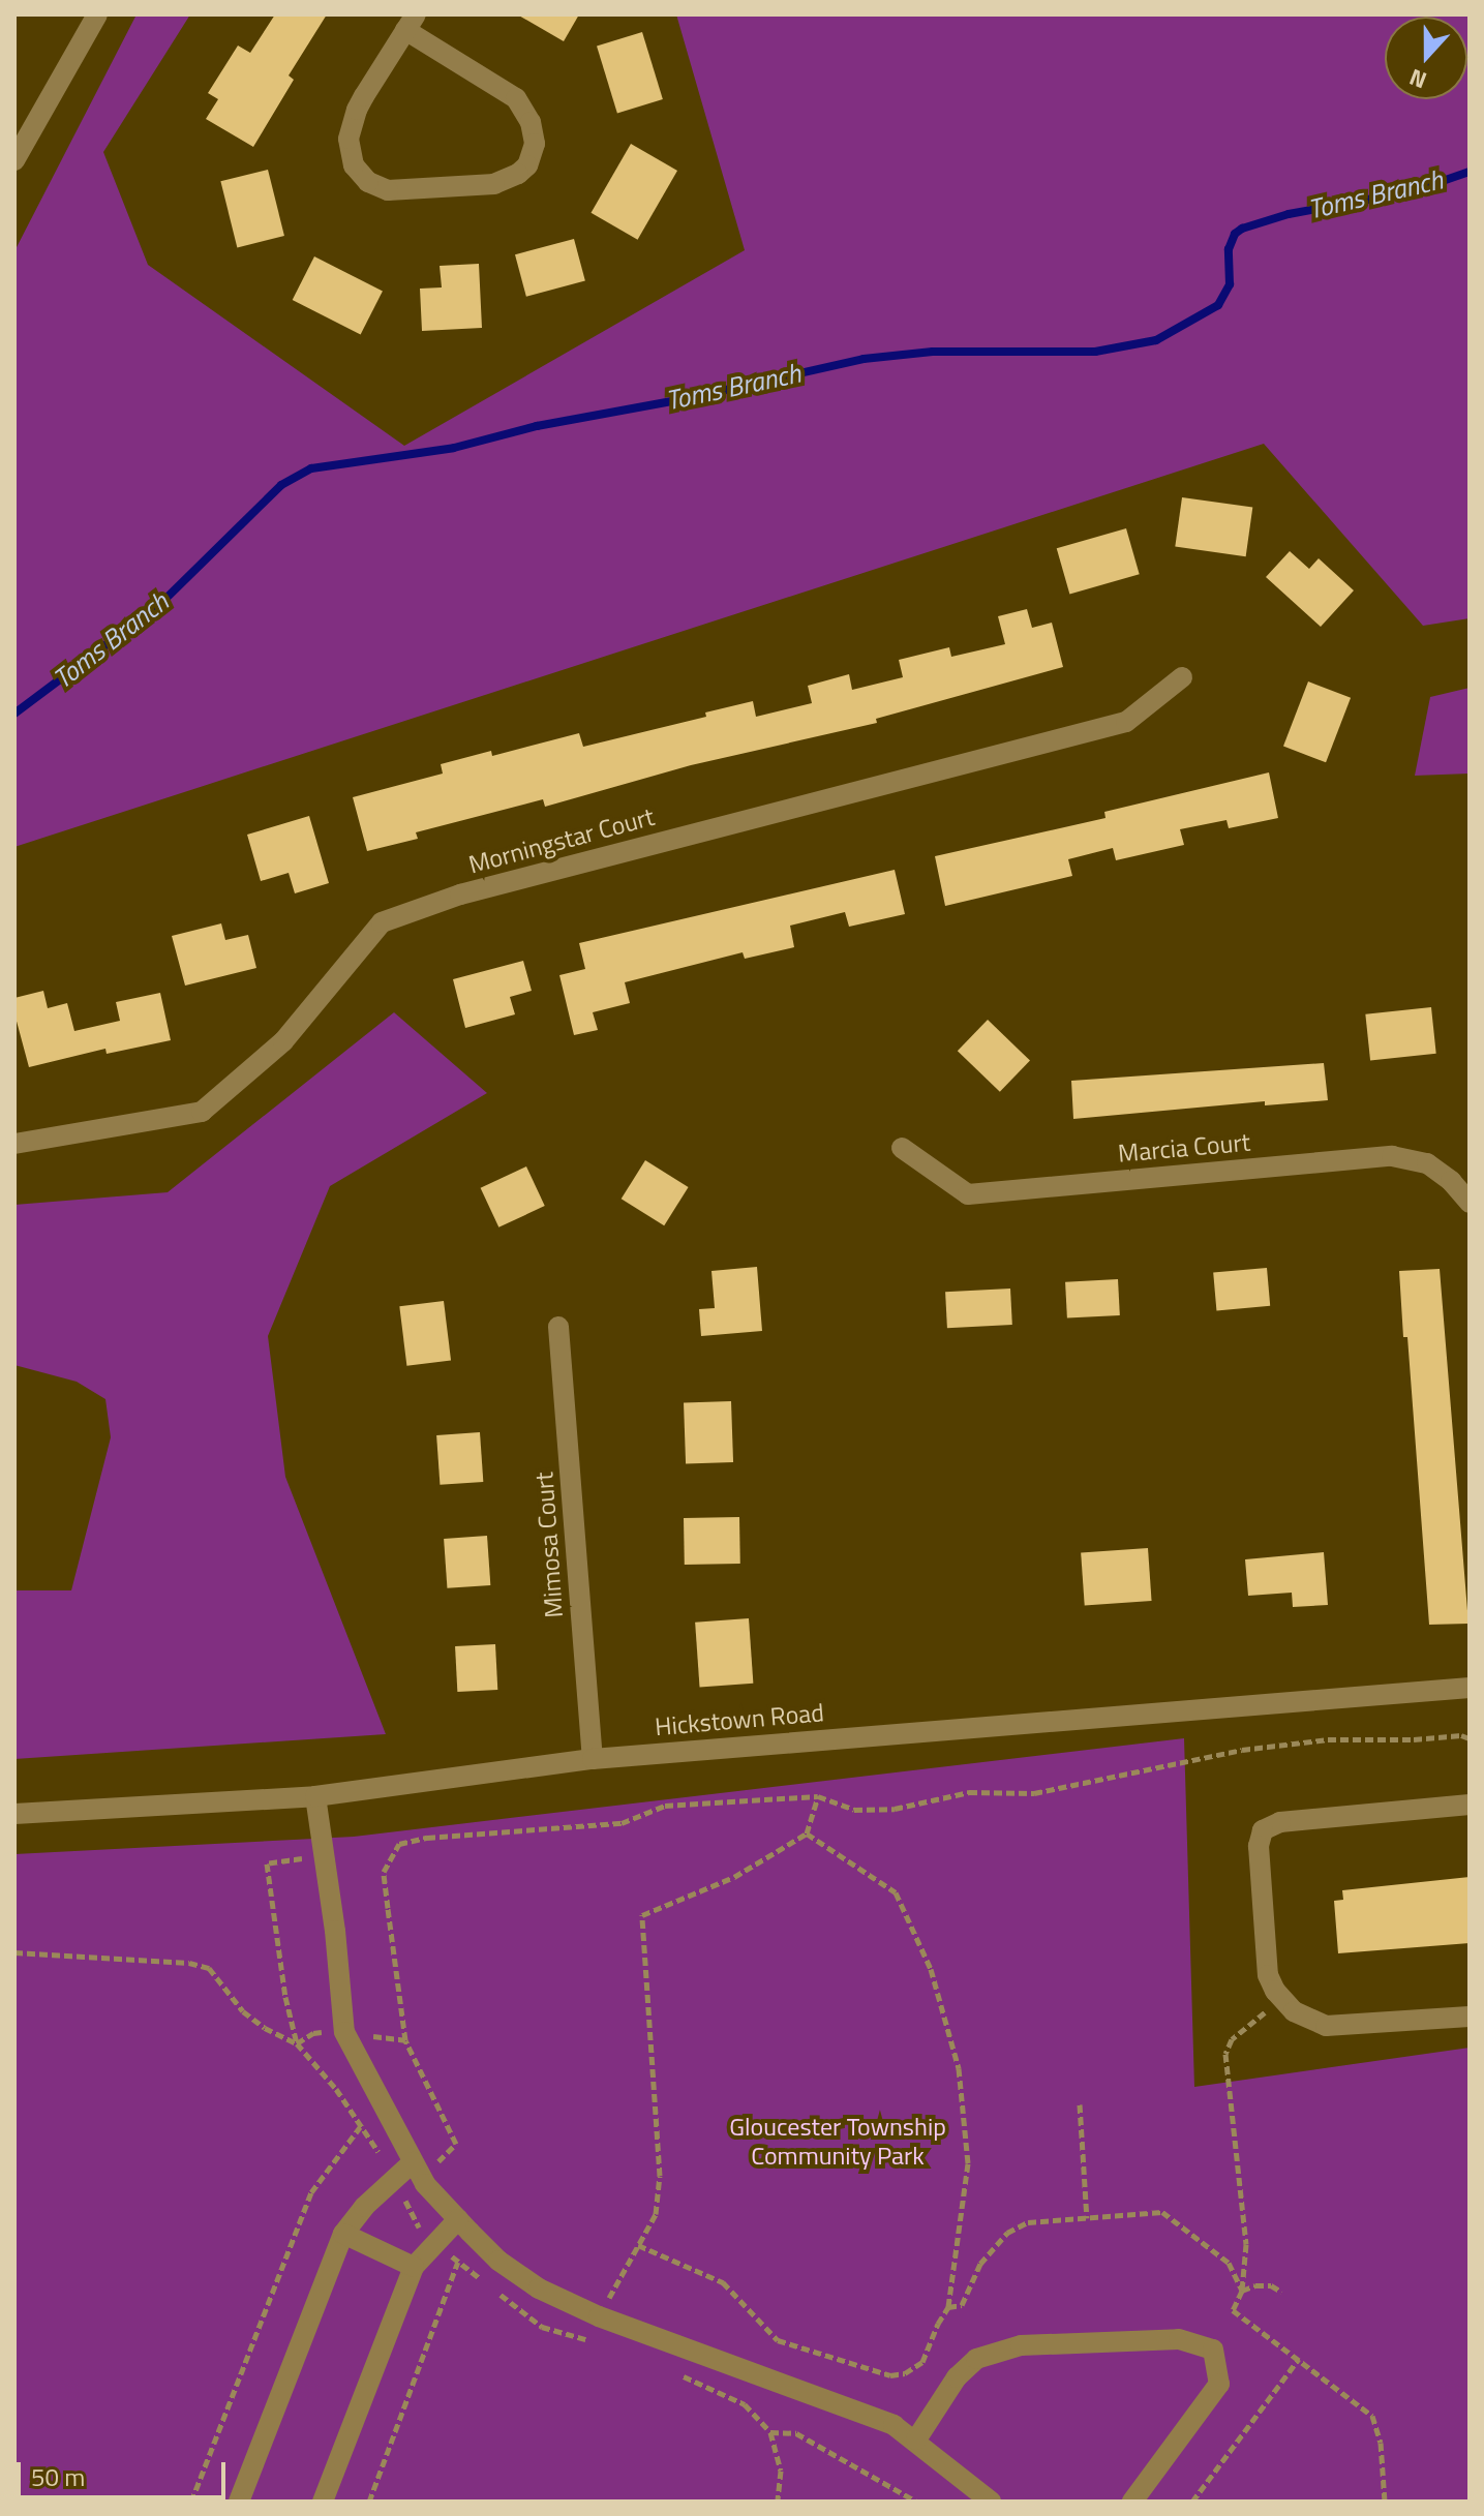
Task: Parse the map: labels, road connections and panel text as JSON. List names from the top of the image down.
{
  "streets": {
    "street": [
      "Morningstar Court",
      "Marcia Court",
      "Mimosa Court",
      "Hickstown Road"
    ]
  },
  "crossings": [
    ["Mimosa Court", "Hickstown Road"]
  ],
  "water": ["Toms Branch"],
  "parks": ["Gloucester Township Community Park"],
  "scale_bar": "50 m",
  "north": "bottom"
}
